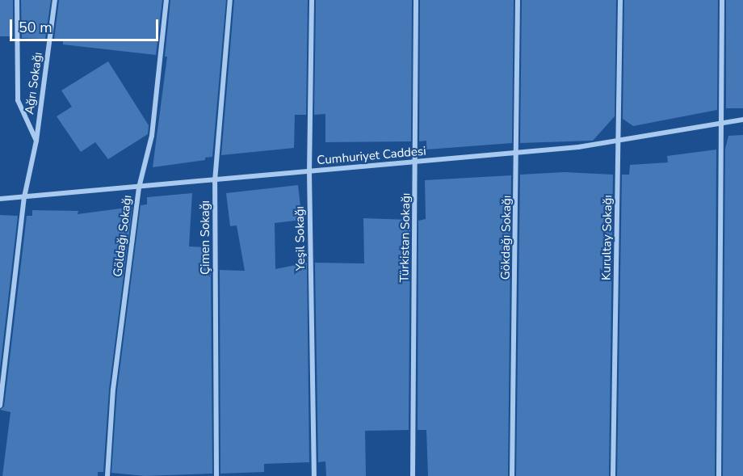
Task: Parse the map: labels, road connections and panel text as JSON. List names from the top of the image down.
{
  "streets": {
    "street": [
      "Ağrı Sokağı",
      "Cumhuriyet Caddesi",
      "Göldağı Sokağı",
      "Çimen Sokağı",
      "Türkistan Sokağı",
      "Gökdağı Sokağı",
      "Kurultay Sokağı",
      "Yeşil Sokağı"
    ]
  },
  "crossings": [
    ["Ağrı Sokağı", "Cumhuriyet Caddesi"],
    ["Cumhuriyet Caddesi", "Göldağı Sokağı"],
    ["Cumhuriyet Caddesi", "Çimen Sokağı"],
    ["Cumhuriyet Caddesi", "Türkistan Sokağı"],
    ["Cumhuriyet Caddesi", "Gökdağı Sokağı"],
    ["Cumhuriyet Caddesi", "Kurultay Sokağı"],
    ["Cumhuriyet Caddesi", "Yeşil Sokağı"]
  ],
  "scale_bar": "50 m"
}
